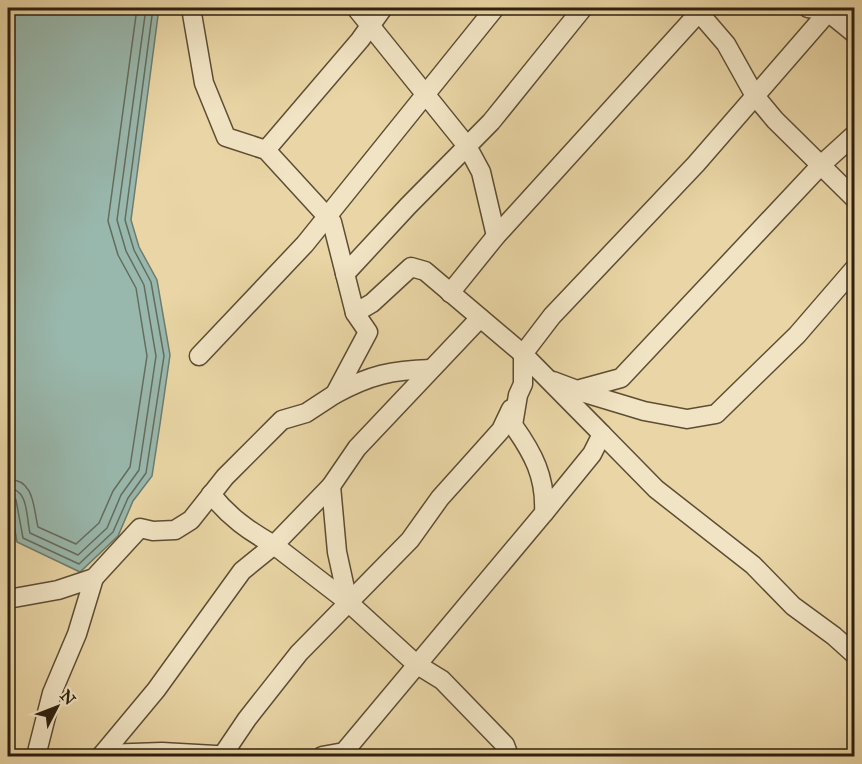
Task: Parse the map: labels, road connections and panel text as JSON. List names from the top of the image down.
{
  "north": "top right"
}
